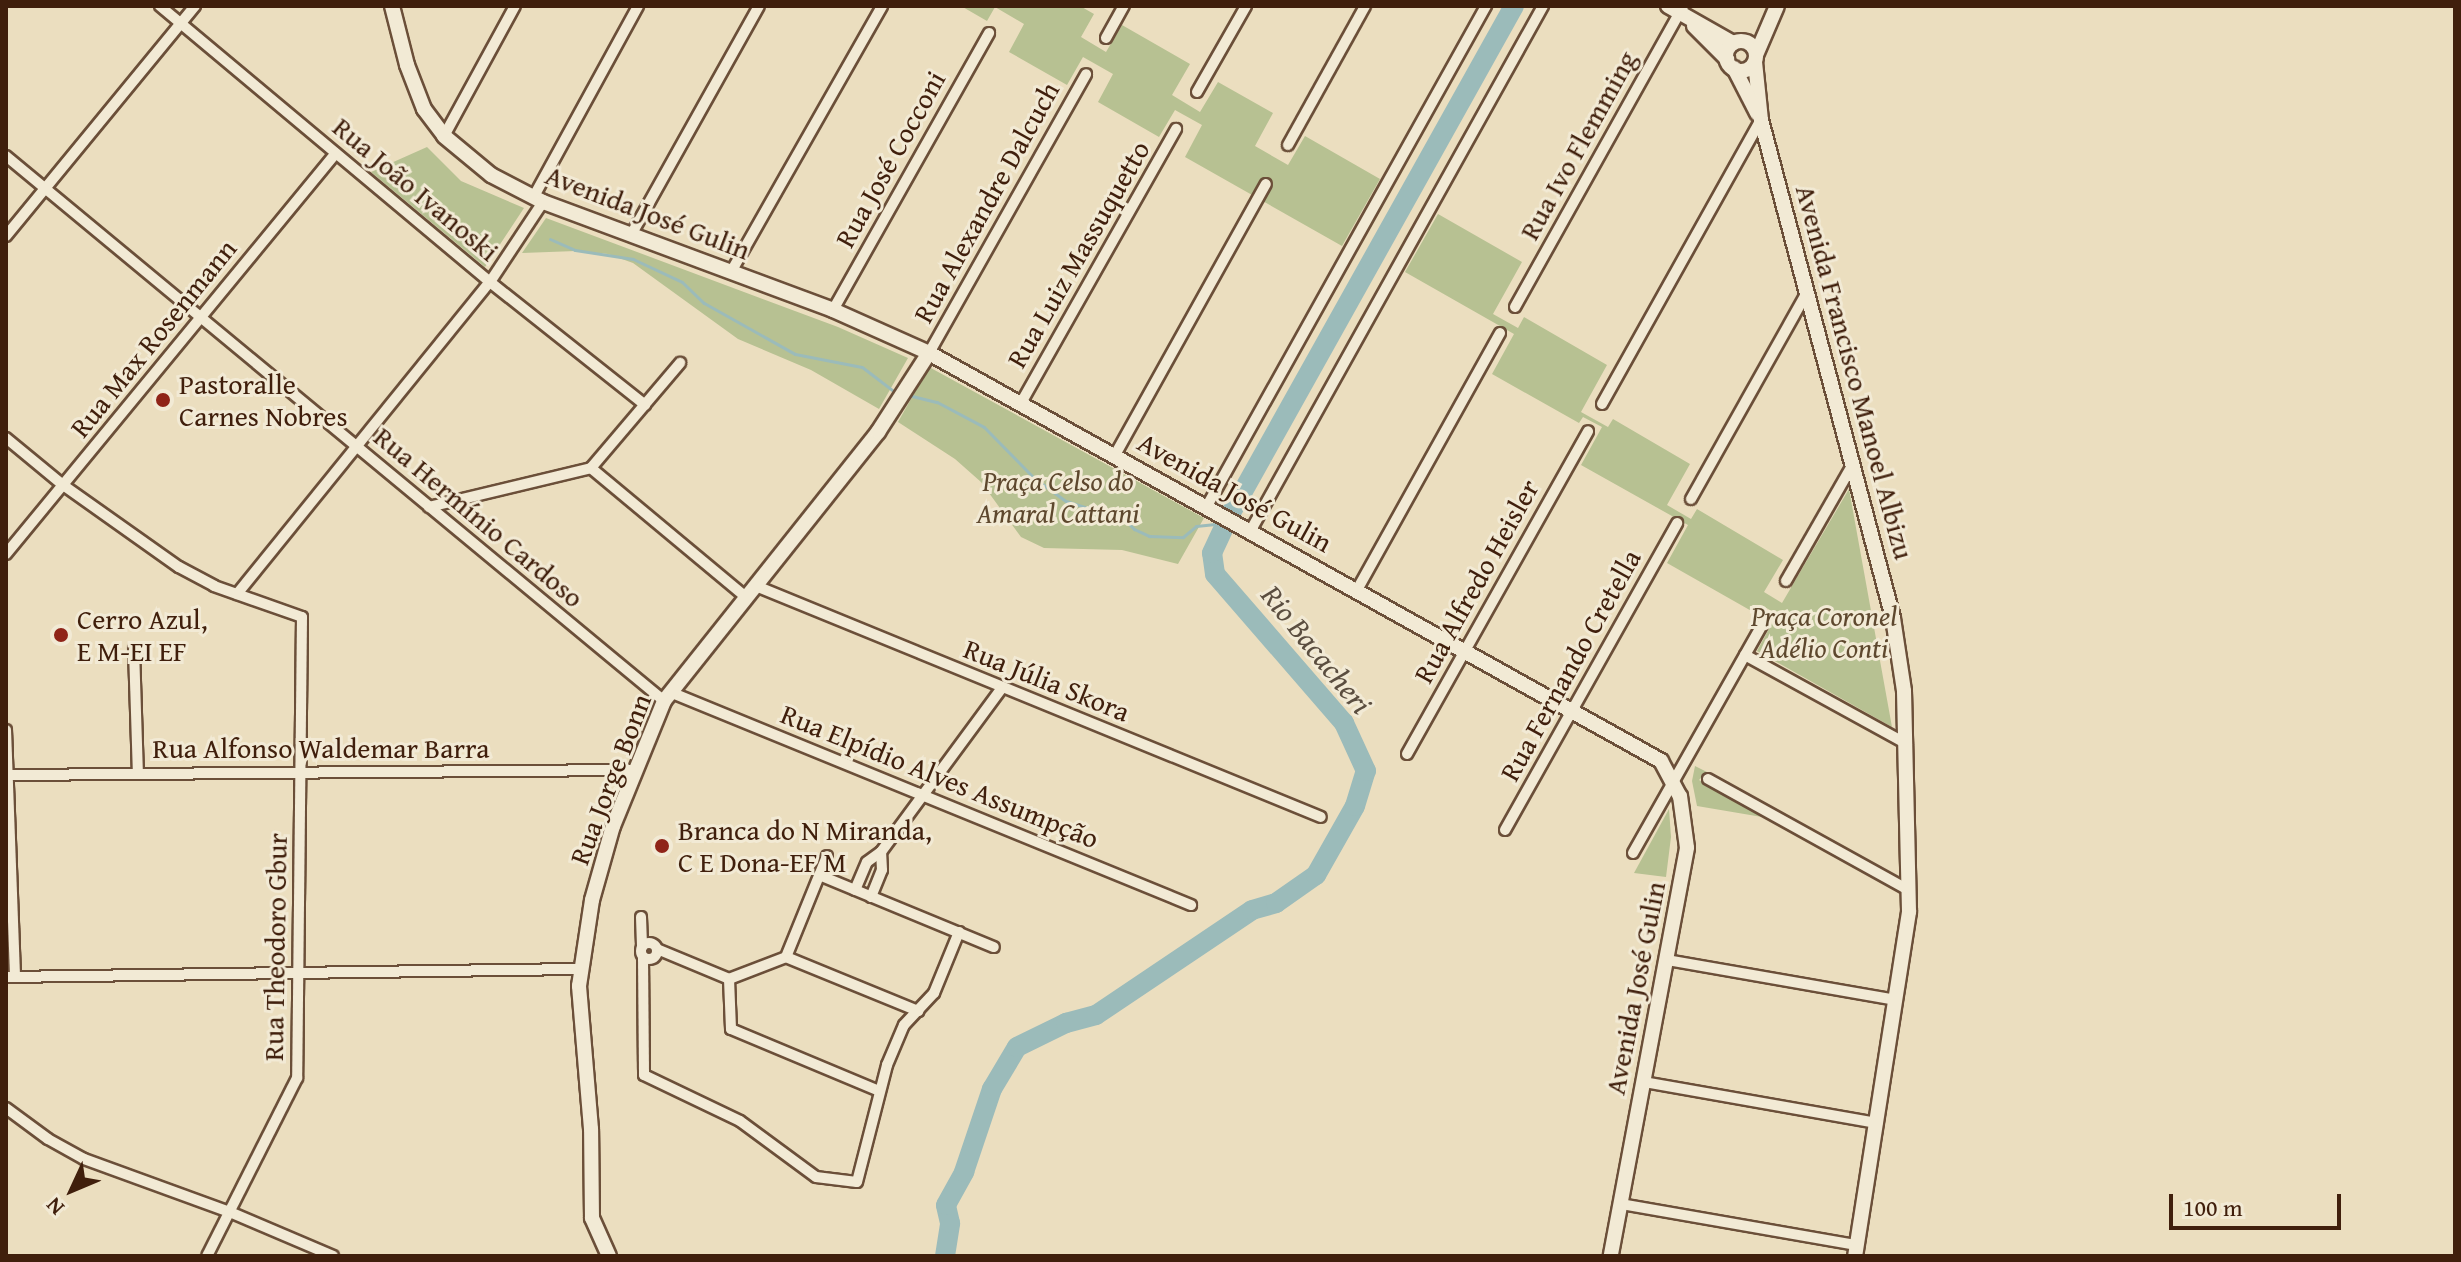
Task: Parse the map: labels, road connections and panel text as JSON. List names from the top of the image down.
{
  "streets": {
    "street": [
      "Rua Ivo Flemming",
      "Rua José Cocconi",
      "Rua João Ivanoski",
      "Rua Alexandre Dalcuch",
      "Avenida José Gulin",
      "Rua Luiz Massuquetto",
      "Rua Max Rosenmann",
      "Avenida Francisco Manoel Albizu",
      "Rua Hermínio Cardoso",
      "Rua Alfredo Heisler",
      "Rua Fernando Cretella",
      "Rua Júlia Skora",
      "Rua Alfonso Waldemar Barra",
      "Rua Elpídio Alves Assumpção",
      "Rua Jorge Bonn",
      "Rua Theodoro Gbur"
    ]
  },
  "crossings": [
    ["Rua Ivo Flemming", "Avenida Francisco Manoel Albizu"],
    ["Rua José Cocconi", "Avenida José Gulin"],
    ["Rua João Ivanoski", "Rua Max Rosenmann"],
    ["Rua Alexandre Dalcuch", "Avenida José Gulin"],
    ["Rua Alexandre Dalcuch", "Rua Jorge Bonn"],
    ["Avenida José Gulin", "Rua Luiz Massuquetto"],
    ["Avenida José Gulin", "Rua Alfredo Heisler"],
    ["Avenida José Gulin", "Rua Fernando Cretella"],
    ["Avenida José Gulin", "Rua Jorge Bonn"],
    ["Rua Max Rosenmann", "Rua Hermínio Cardoso"],
    ["Rua Hermínio Cardoso", "Rua Elpídio Alves Assumpção"],
    ["Rua Hermínio Cardoso", "Rua Jorge Bonn"],
    ["Rua Júlia Skora", "Rua Jorge Bonn"],
    ["Rua Alfonso Waldemar Barra", "Rua Jorge Bonn"],
    ["Rua Alfonso Waldemar Barra", "Rua Theodoro Gbur"],
    ["Rua Elpídio Alves Assumpção", "Rua Jorge Bonn"]
  ],
  "water": ["Rio Bacacheri"],
  "parks": ["Praça Celso do Amaral Cattani", "Praça Coronel Adélio Conti"],
  "places": ["Pastoralle Carnes Nobres", "Cerro Azul, E M-EI EF", "Branca do N Miranda, C E Dona-EF M"],
  "scale_bar": "100 m",
  "north": "bottom left"
}
